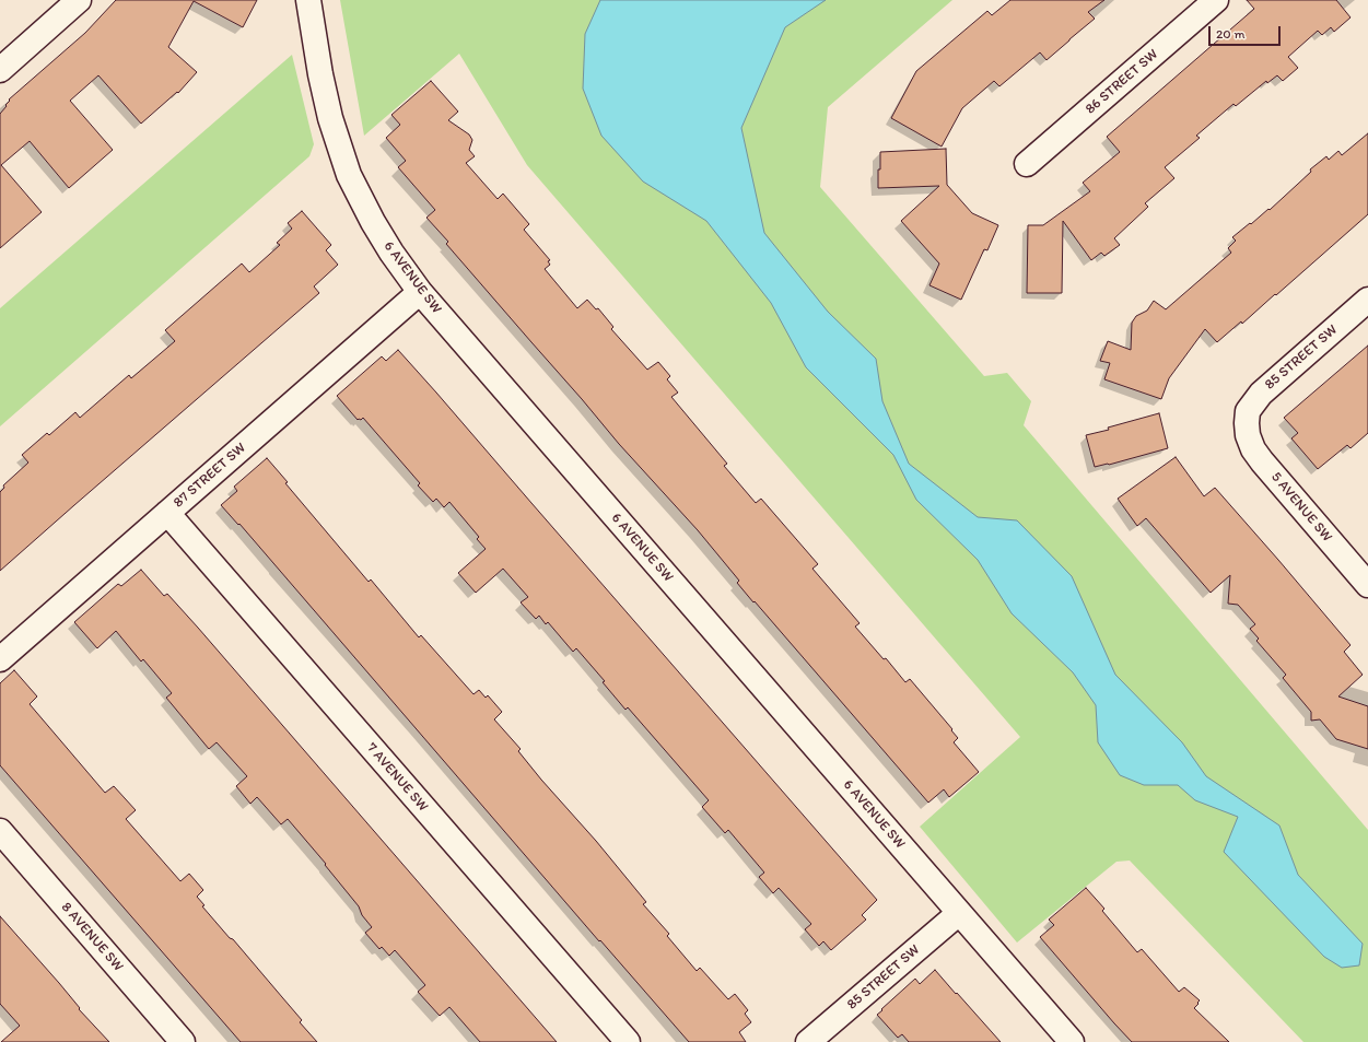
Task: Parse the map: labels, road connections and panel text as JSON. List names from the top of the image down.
{
  "streets": {
    "street": [
      "86 STREET SW",
      "6 AVENUE SW",
      "85 STREET SW",
      "87 STREET SW",
      "5 AVENUE SW",
      "7 AVENUE SW",
      "8 AVENUE SW"
    ]
  },
  "crossings": [
    ["6 AVENUE SW", "85 STREET SW"],
    ["6 AVENUE SW", "87 STREET SW"],
    ["85 STREET SW", "5 AVENUE SW"],
    ["87 STREET SW", "7 AVENUE SW"]
  ],
  "scale_bar": "20 m"
}
